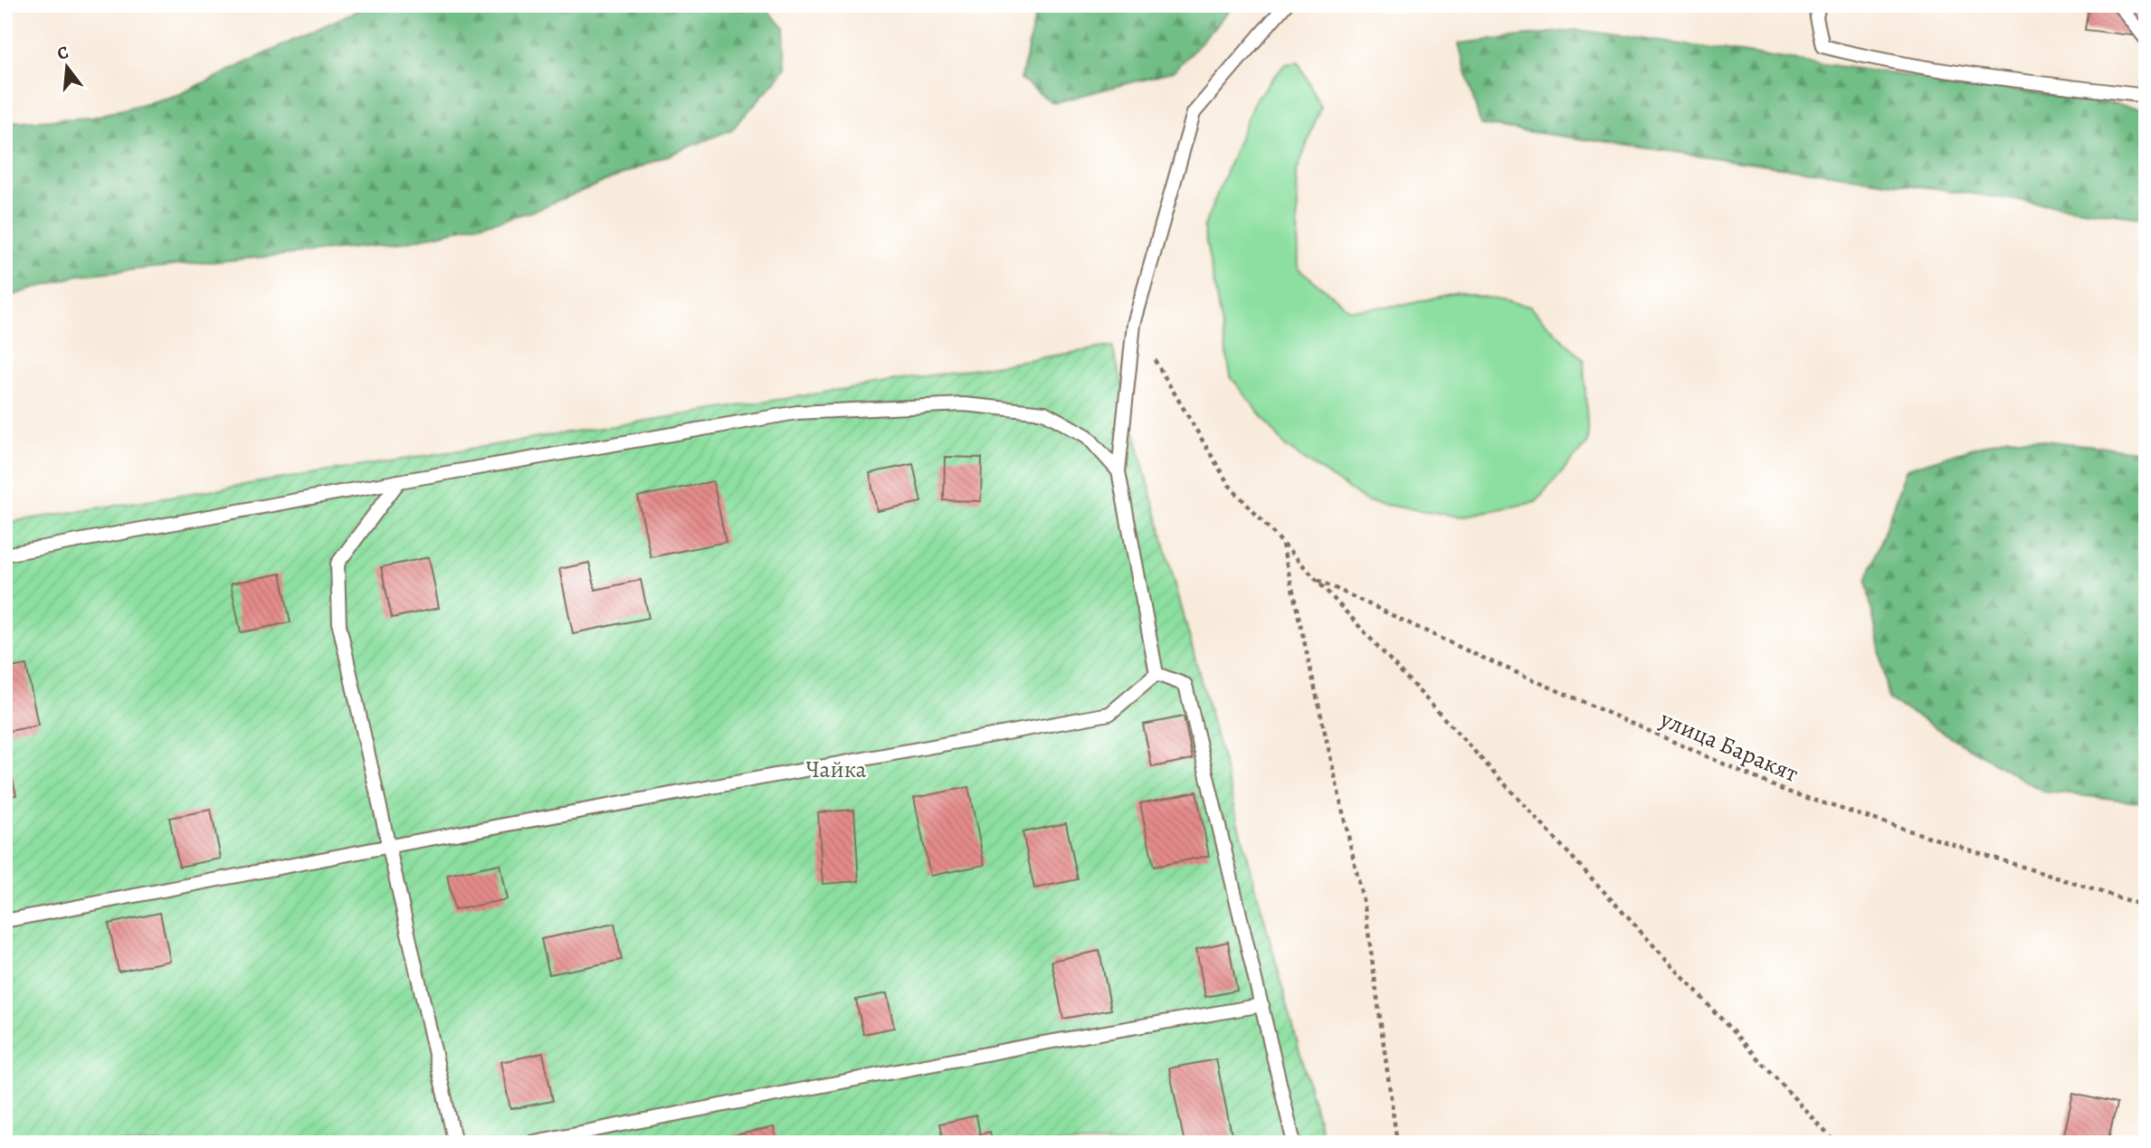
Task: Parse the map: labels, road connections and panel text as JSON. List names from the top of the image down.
{
  "streets": {
    "path": ["улица Баракят"]
  },
  "parks": ["Чайка"],
  "north": "top"
}
